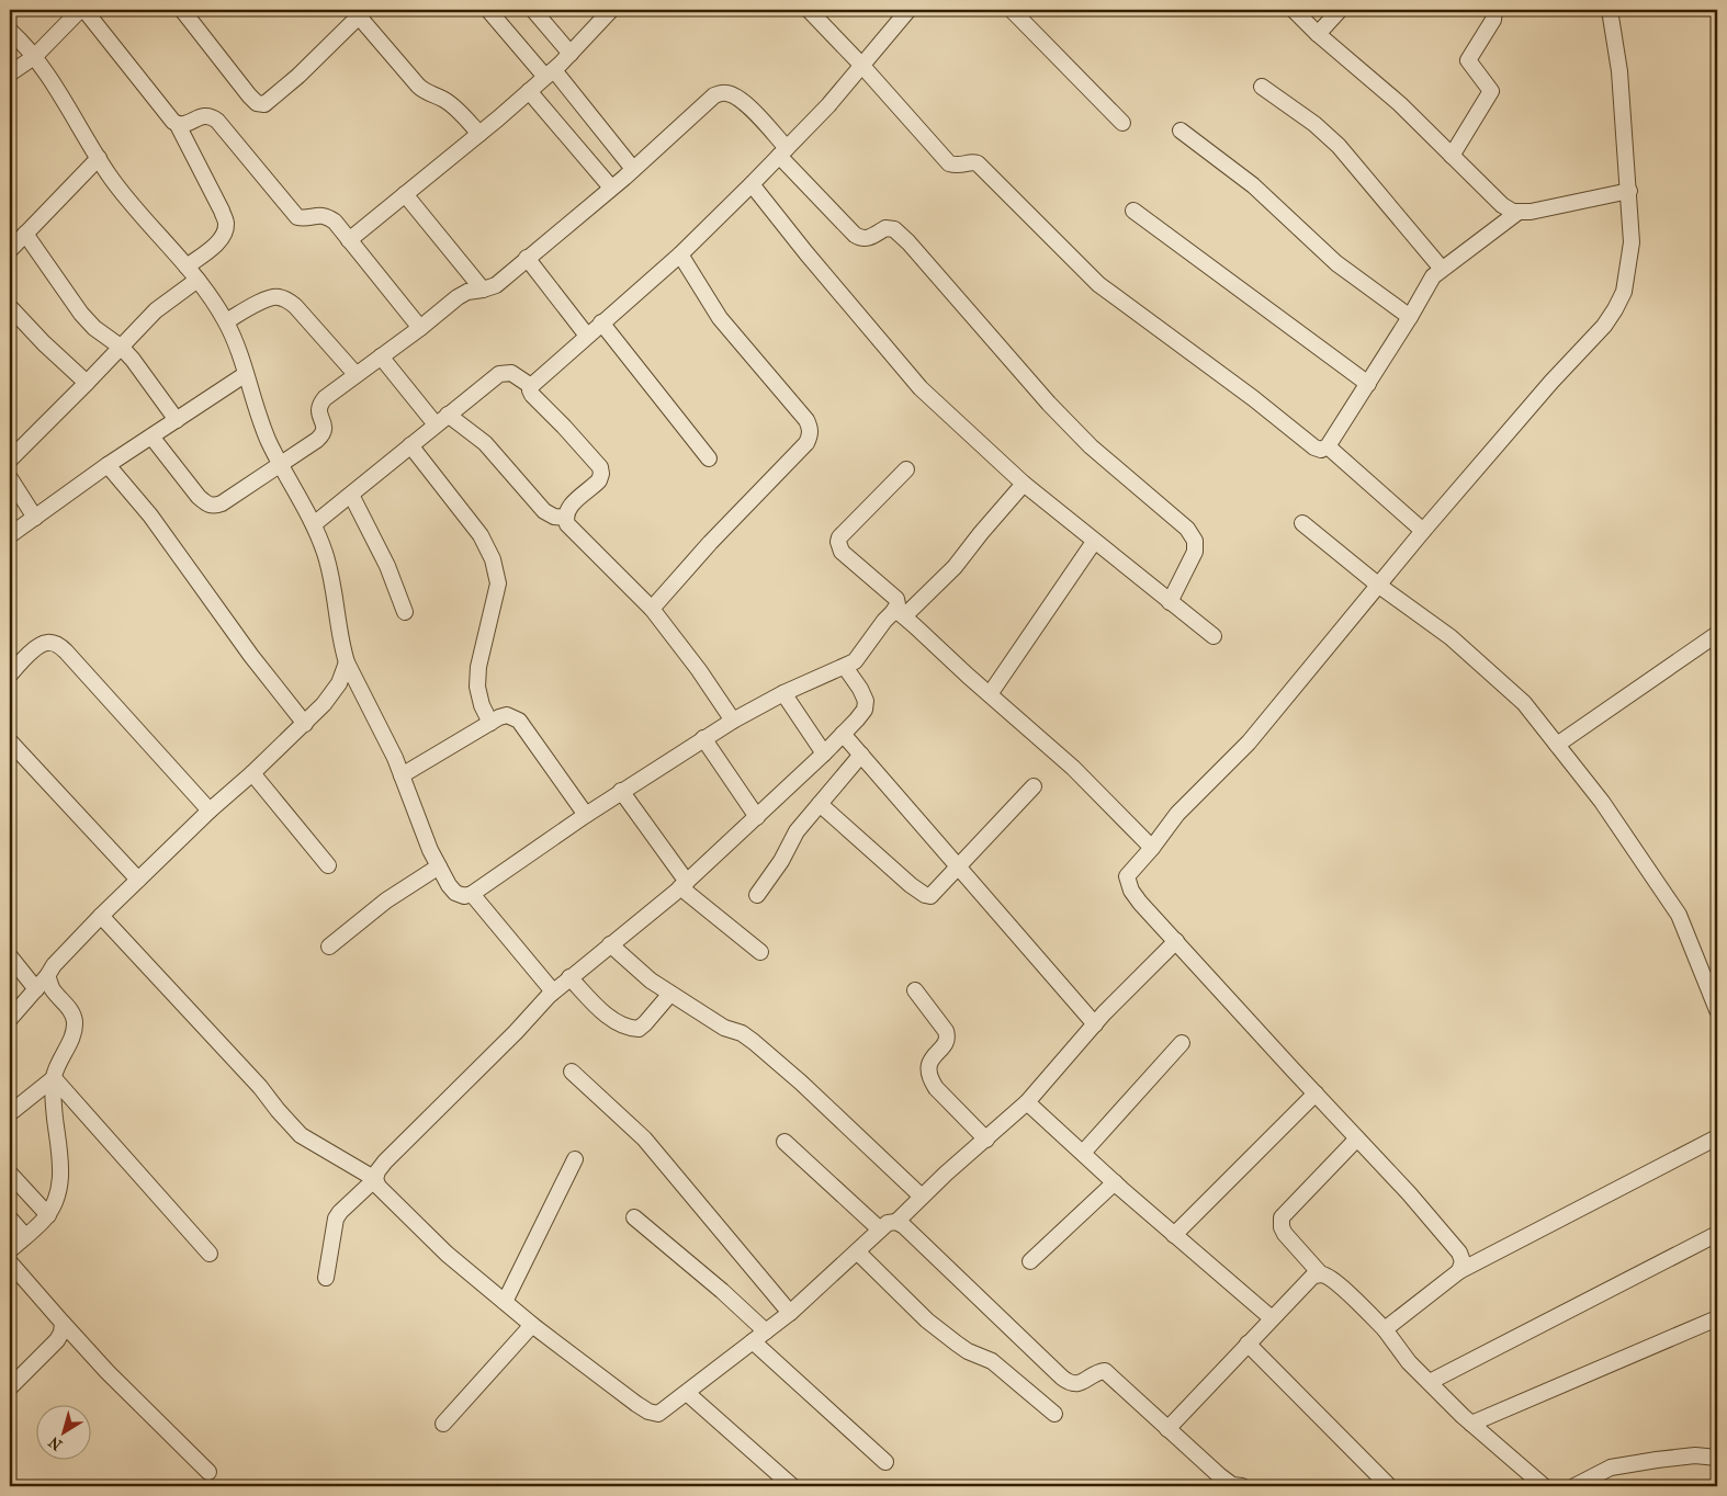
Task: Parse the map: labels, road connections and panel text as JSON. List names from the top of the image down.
{
  "north": "bottom left"
}
